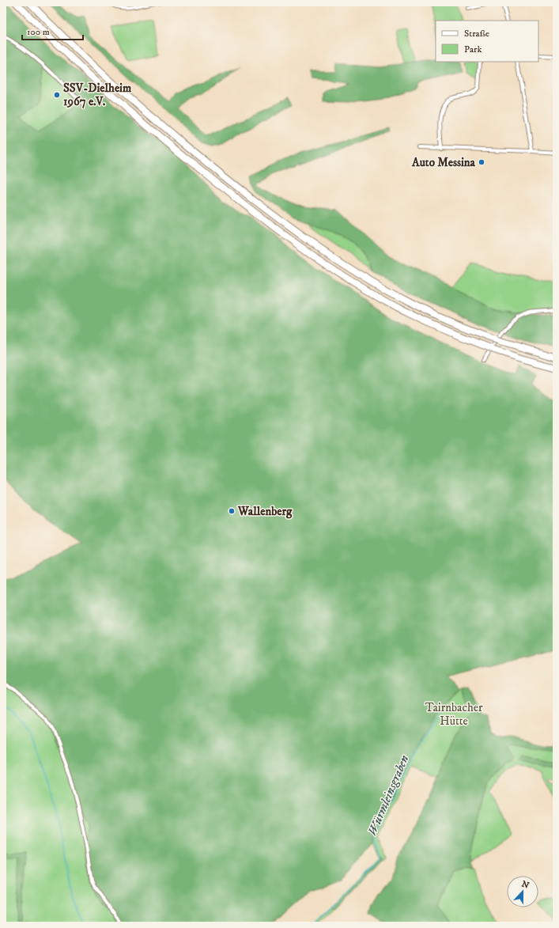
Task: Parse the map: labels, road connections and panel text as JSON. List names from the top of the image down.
{
  "water": ["Würmleinsgraben"],
  "parks": ["Tairnbacher Hütte"],
  "places": ["SSV-Dielheim 1967 e.V.", "Auto Messina", "Wallenberg"],
  "legend": ["Straße", "Park"],
  "scale_bar": "100 m",
  "north": "top"
}
